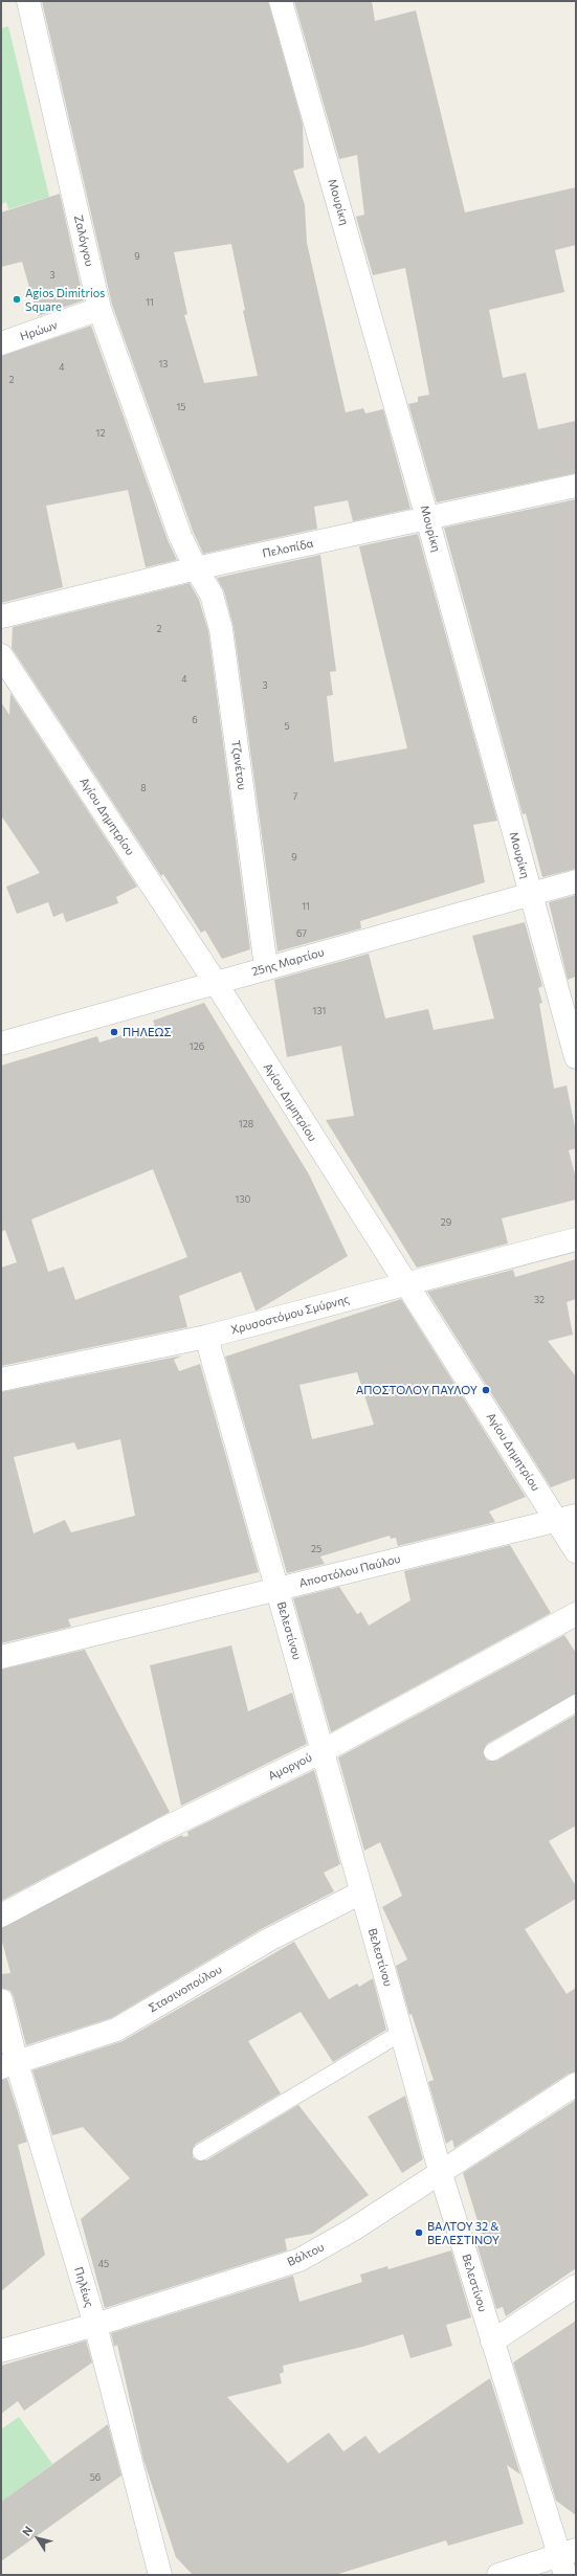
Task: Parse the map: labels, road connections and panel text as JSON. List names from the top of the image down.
{
  "streets": {
    "street": [
      "Μουρίκη",
      "Ζαλόγγου",
      "Ηρώων",
      "Πελοπίδα",
      "Τζανέτου",
      "Αγίου Δημητρίου",
      "25ης Μαρτίου",
      "Χρυσοστόμου Σμύρνης",
      "Αποστόλου Παύλου",
      "Βελεστίνου",
      "Αμοργού",
      "Στασινοπούλου",
      "Βάλτου",
      "Πηλέως"
    ]
  },
  "crossings": [
    ["Μουρίκη", "Πελοπίδα"],
    ["Μουρίκη", "25ης Μαρτίου"],
    ["Ζαλόγγου", "Ηρώων"],
    ["Ζαλόγγου", "Πελοπίδα"],
    ["Ζαλόγγου", "Τζανέτου"],
    ["Πελοπίδα", "Τζανέτου"],
    ["Τζανέτου", "25ης Μαρτίου"],
    ["Αγίου Δημητρίου", "25ης Μαρτίου"],
    ["Αγίου Δημητρίου", "Χρυσοστόμου Σμύρνης"],
    ["Αγίου Δημητρίου", "Αποστόλου Παύλου"],
    ["Χρυσοστόμου Σμύρνης", "Βελεστίνου"],
    ["Αποστόλου Παύλου", "Βελεστίνου"],
    ["Βελεστίνου", "Αμοργού"],
    ["Βελεστίνου", "Στασινοπούλου"],
    ["Βελεστίνου", "Βάλτου"],
    ["Στασινοπούλου", "Πηλέως"],
    ["Βάλτου", "Πηλέως"]
  ],
  "places": [
    "Agios Dimitrios Square",
    "ΠΗΛΕΩΣ",
    "ΑΠΟΣΤΟΛΟΥ ΠΑΥΛΟΥ",
    "ΒΑΛΤΟΥ 32 & ΒΕΛΕΣΤΙΝΟΥ"
  ],
  "house_numbers": [
    "9",
    "3",
    "11",
    "13",
    "4",
    "2",
    "15",
    "12",
    "2",
    "4",
    "3",
    "6",
    "5",
    "8",
    "7",
    "9",
    "11",
    "67",
    "131",
    "126",
    "128",
    "130",
    "29",
    "32",
    "25",
    "45",
    "56"
  ],
  "north": "top left"
}
